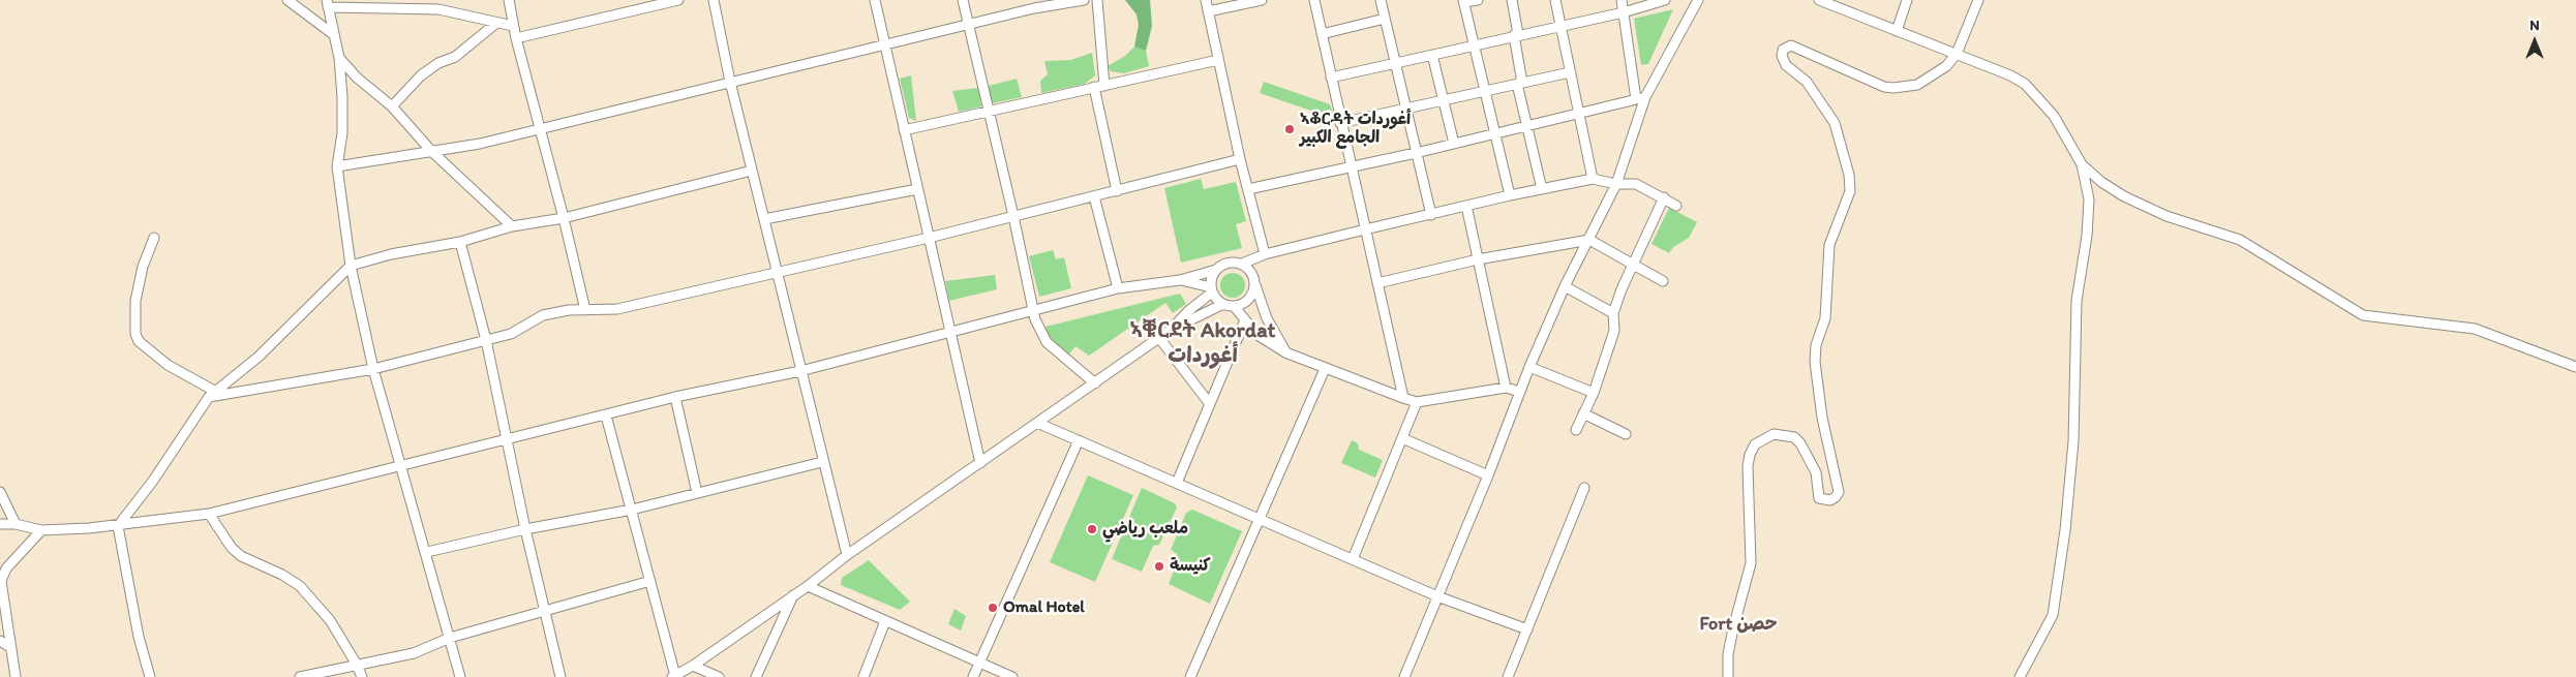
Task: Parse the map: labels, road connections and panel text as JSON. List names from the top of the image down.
{
  "districts": ["ኣቑርደት Akordat أغوردات", "Fort حصن"],
  "places": [
    "ኣቆርዳት أغوردات الجامع الكبير",
    "ملعب رياضي",
    "كنيسة",
    "Omal Hotel"
  ],
  "north": "top"
}
